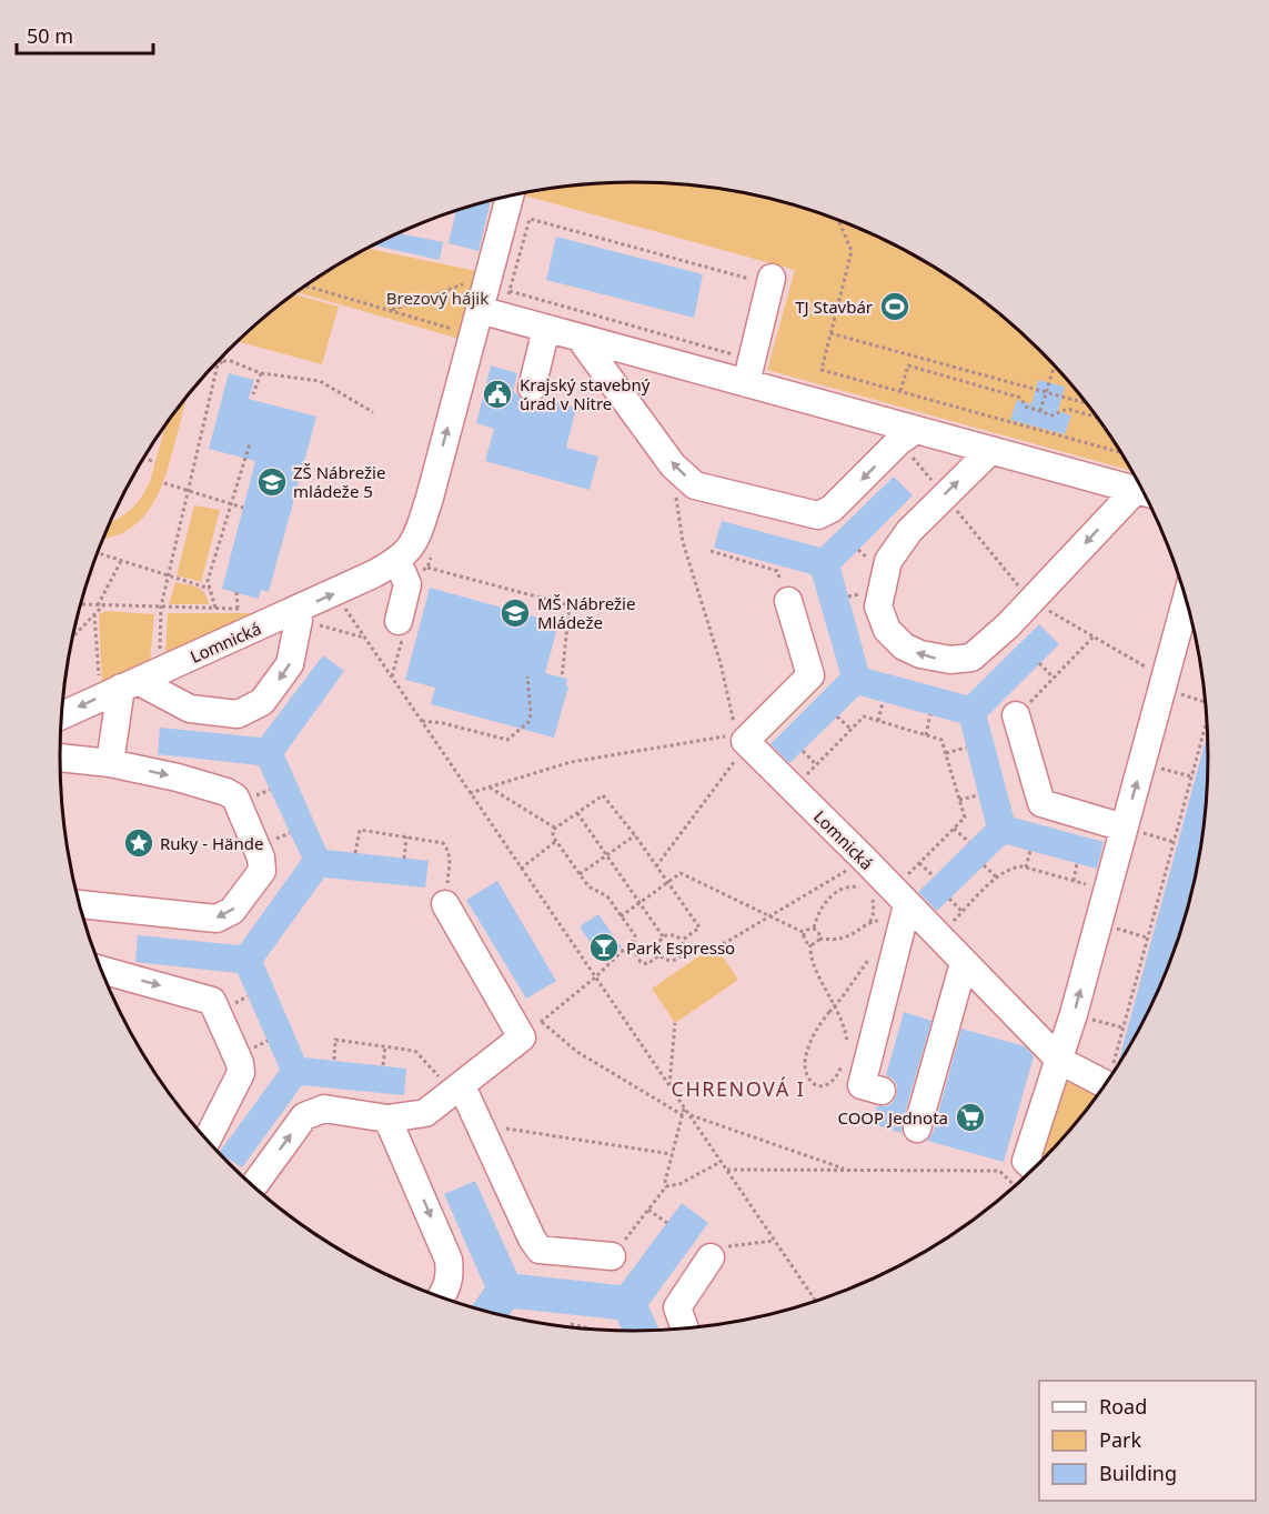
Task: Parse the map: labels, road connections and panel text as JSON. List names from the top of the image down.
{
  "streets": {
    "street": ["Lomnická"]
  },
  "districts": ["CHRENOVÁ I"],
  "parks": ["Brezový hájik"],
  "places": {
    "sports": ["TJ Stavbár"],
    "public building": ["Krajský stavebný úrad v Nitre"],
    "school or university": ["ZŠ Nábrežie mládeže 5", "MŠ Nábrežie Mládeže"],
    "place": ["Ruky - Hände"],
    "bar": ["Park Espresso"],
    "supermarket": ["COOP Jednota"]
  },
  "legend": ["Road", "Park", "Building"],
  "scale_bar": "50 m"
}
